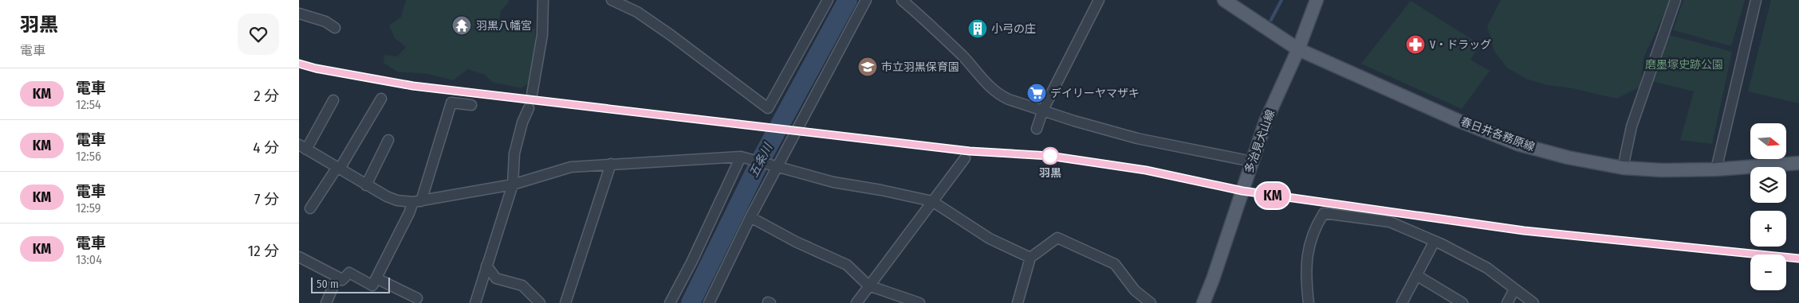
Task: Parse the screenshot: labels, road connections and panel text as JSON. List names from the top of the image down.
{
  "streets": {
    "main road": ["春日井各務原線", "多治見犬山線"]
  },
  "crossings": [
    ["春日井各務原線", "多治見犬山線"]
  ],
  "water": ["五条川"],
  "parks": ["磨墨塚史跡公園"],
  "places": {
    "temple": ["羽黒八幡宮"],
    "building": ["小弓の庄"],
    "pharmacy": ["V・ドラッグ"],
    "school or university": ["市立羽黒保育園"],
    "supermarket": ["デイリーヤマザキ"],
    "other": ["羽黒"]
  },
  "scale_bar": "50 m",
  "north": "right",
  "page": {
    "heading": ["羽黒", "電車"],
    "on_map": "KM",
    "list": [
      {
        "mark": "KM",
        "name": "電車",
        "note": "12:54",
        "value": "2 分"
      },
      {
        "mark": "KM",
        "name": "電車",
        "note": "12:56",
        "value": "4 分"
      },
      {
        "mark": "KM",
        "name": "電車",
        "note": "12:59",
        "value": "7 分"
      },
      {
        "mark": "KM",
        "name": "電車",
        "note": "13:04",
        "value": "12 分"
      }
    ],
    "map_buttons": ["+", "−"],
    "scale": "50 m"
  }
}
